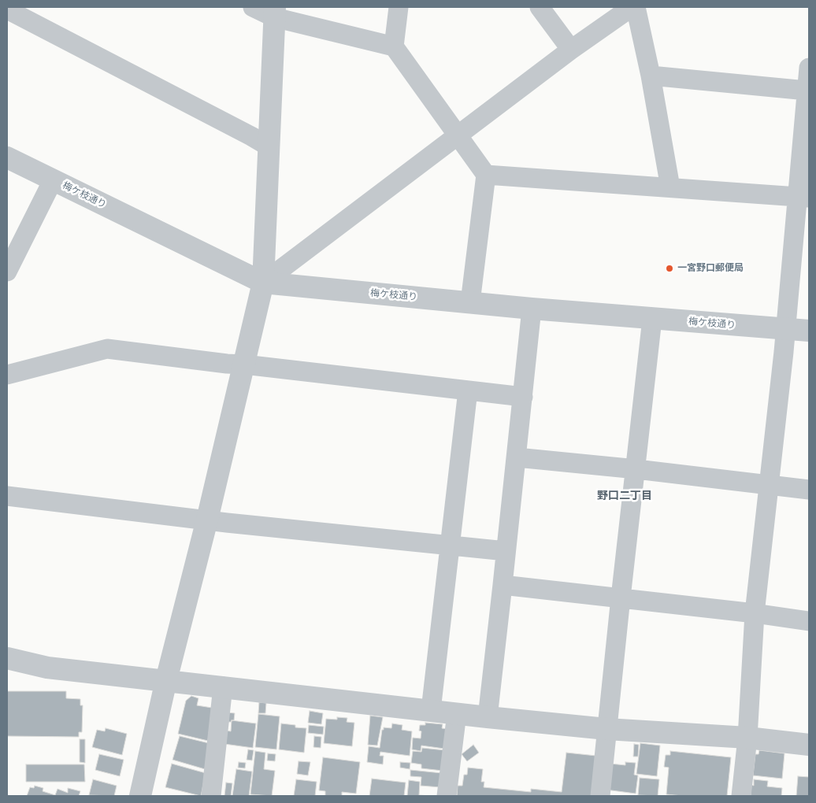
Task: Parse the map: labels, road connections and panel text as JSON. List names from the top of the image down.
{
  "streets": {
    "street": ["梅ケ枝通り"]
  },
  "districts": ["野口二丁目"],
  "places": ["一宮野口郵便局"]
}
